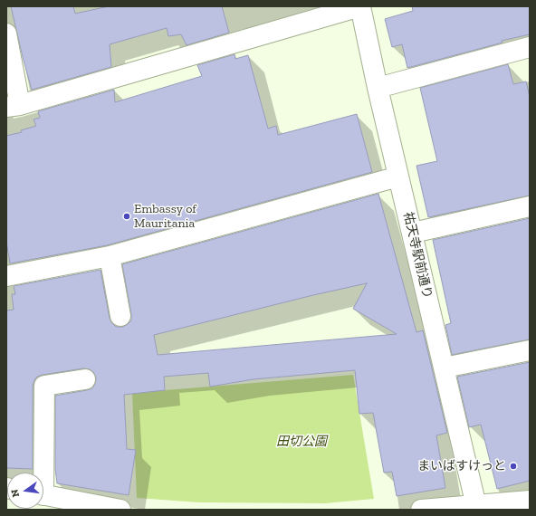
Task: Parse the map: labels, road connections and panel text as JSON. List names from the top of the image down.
{
  "streets": {
    "street": ["祐天寺駅前通り"]
  },
  "parks": ["田切公園"],
  "places": ["Embassy of Mauritania", "まいばすけっと"],
  "north": "left"
}
